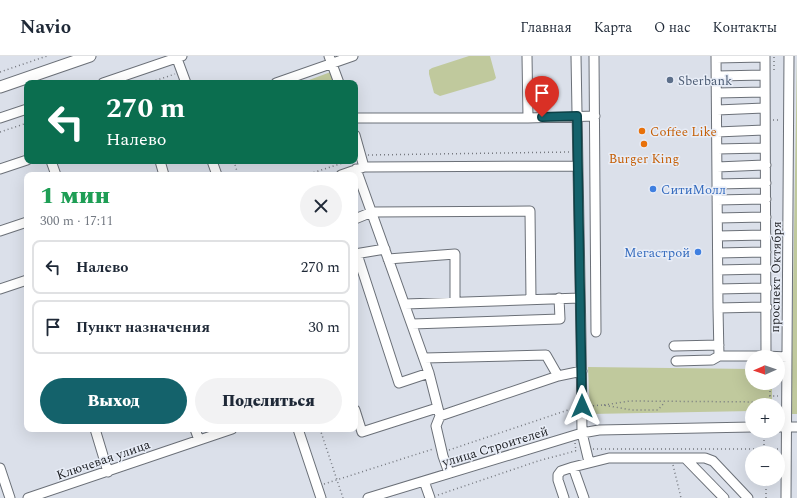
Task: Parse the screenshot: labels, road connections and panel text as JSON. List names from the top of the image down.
{
  "streets": {
    "street": ["проспект Октября", "улица Строителей", "Ключевая улица"]
  },
  "places": [
    "Sberbank",
    "Coffee Like",
    "Burger King",
    "СитиМолл",
    "Мегастрой"
  ],
  "north": "left",
  "page": {
    "header": "Navio",
    "nav": [
      "Главная",
      "Карта",
      "О нас",
      "Контакты"
    ],
    "turn": ["270 m", "Налево"],
    "heading": ["1 мин", "300 m · 17:11"],
    "list": [
      {
        "name": "Налево",
        "value": "270 m"
      },
      {
        "name": "Пункт назначения",
        "value": "30 m"
      }
    ],
    "map_buttons": ["+", "−"],
    "buttons": ["Выход", "Поделиться"]
  }
}
